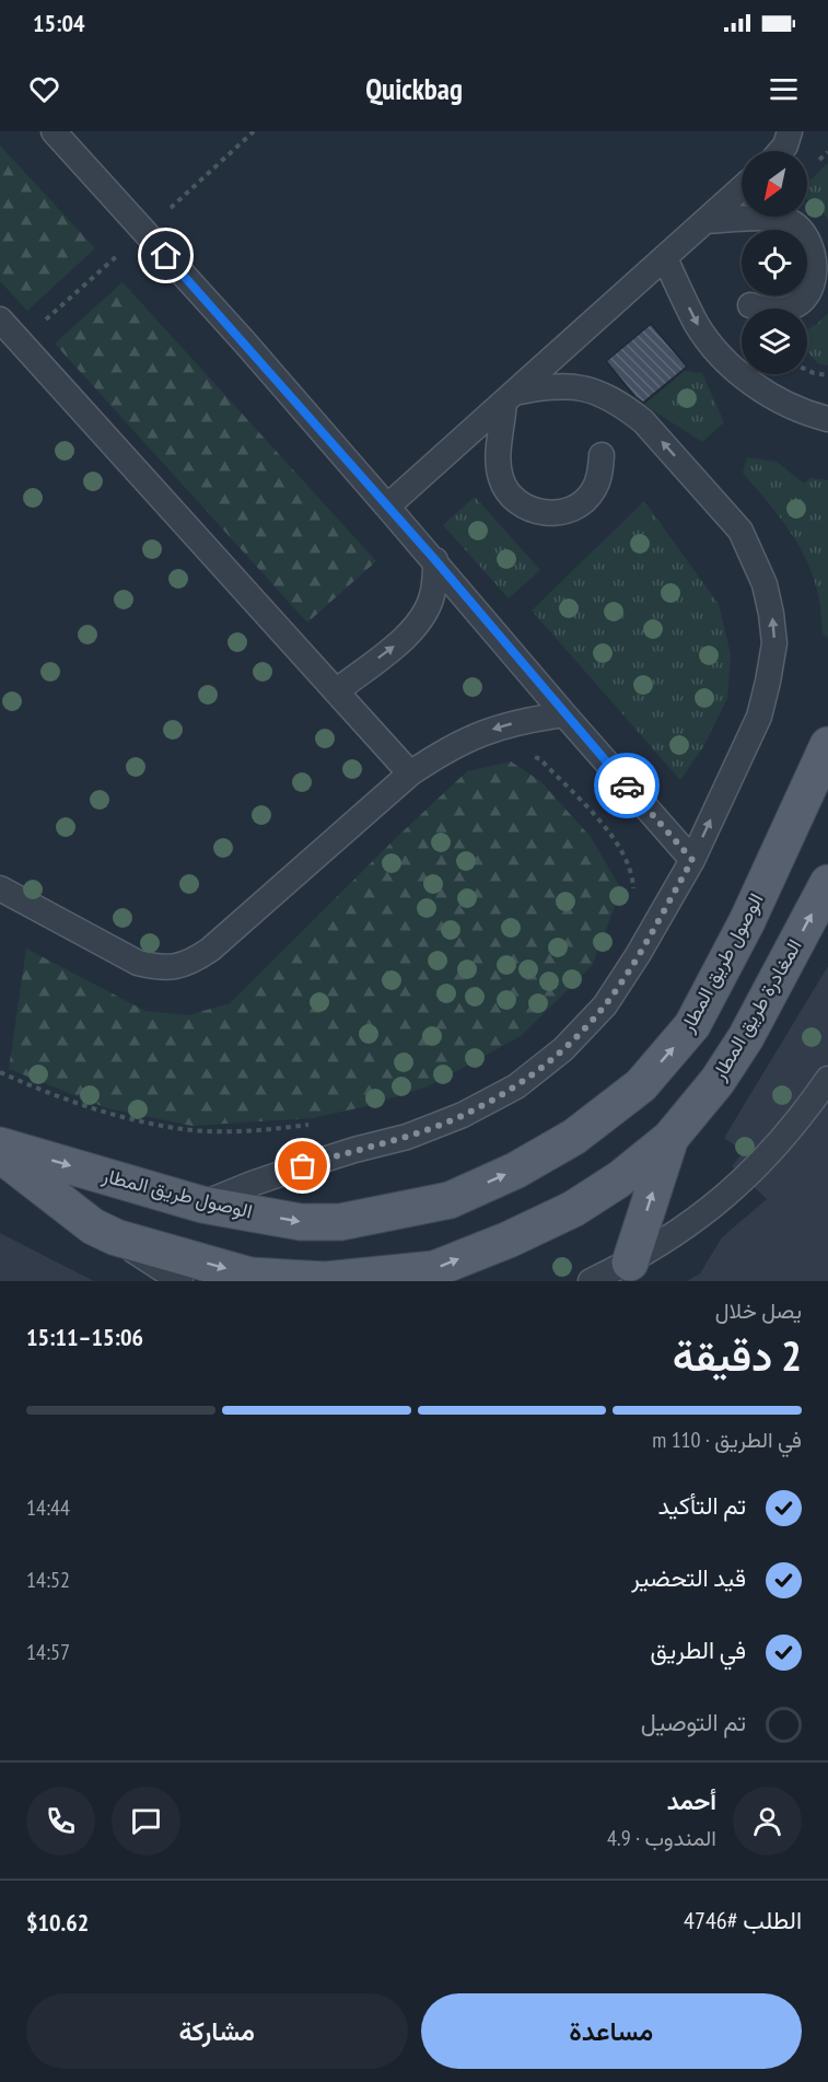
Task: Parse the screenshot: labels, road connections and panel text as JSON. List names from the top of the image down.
{
  "streets": {
    "main road": ["الوصول طريق المطار", "المغادرة طريق المطار"]
  },
  "one_way": ["الوصول طريق المطار", "المغادرة طريق المطار"],
  "north": "bottom left",
  "page": {
    "status": "15:04",
    "header": "Quickbag",
    "heading": ["2 دقيقة", "يصل خلال", "15:06–15:11"],
    "panel": [
      "أحمد",
      "المندوب · 4.9",
      "الطلب #4746",
      "$10.62"
    ],
    "bar": "في الطريق · 110 m",
    "list": [
      ["تم التأكيد", "14:44"],
      ["قيد التحضير", "14:52"],
      ["في الطريق", "14:57"],
      "تم التوصيل"
    ],
    "buttons": ["مساعدة", "مشاركة"]
  }
}
